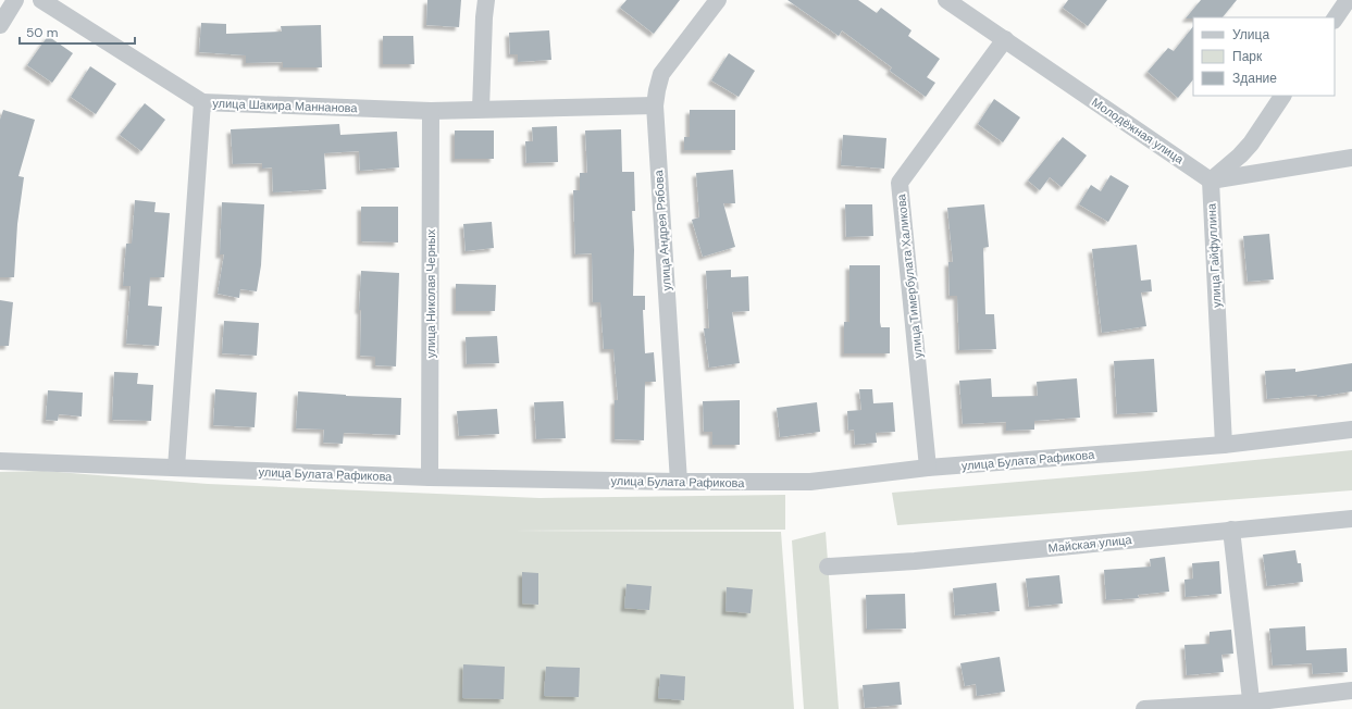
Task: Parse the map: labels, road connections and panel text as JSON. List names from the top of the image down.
{
  "streets": {
    "street": [
      "улица Шакира Маннанова",
      "Молодёжная улица",
      "улица Андрея Рябова",
      "улица Гайфуллина",
      "улица Тимербулата Халикова",
      "улица Николая Черных",
      "улица Булата Рафикова",
      "Майская улица"
    ]
  },
  "crossings": [
    ["улица Шакира Маннанова", "улица Андрея Рябова"],
    ["улица Шакира Маннанова", "улица Николая Черных"],
    ["улица Шакира Маннанова", "улица Булата Рафикова"],
    ["Молодёжная улица", "улица Гайфуллина"],
    ["Молодёжная улица", "улица Тимербулата Халикова"],
    ["улица Андрея Рябова", "улица Булата Рафикова"],
    ["улица Гайфуллина", "улица Булата Рафикова"],
    ["улица Тимербулата Халикова", "улица Булата Рафикова"],
    ["улица Николая Черных", "улица Булата Рафикова"]
  ],
  "legend": ["Улица", "Парк", "Здание"],
  "scale_bar": "50 m"
}
